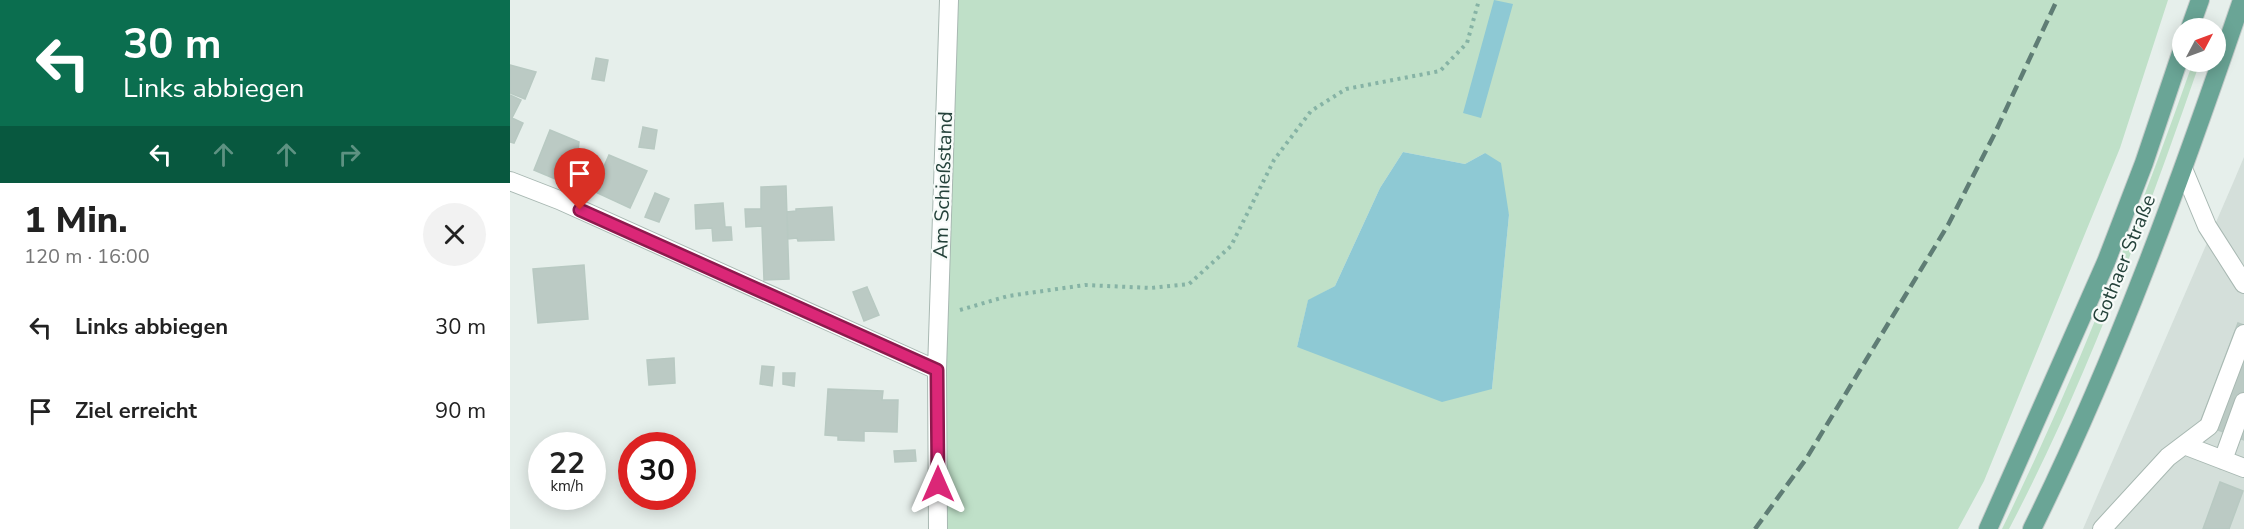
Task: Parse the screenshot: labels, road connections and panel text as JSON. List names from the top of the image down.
{
  "streets": {
    "main road": ["Gothaer Straße"],
    "street": ["Am Schießstand"]
  },
  "north": "top right",
  "page": {
    "turn": ["30 m", "Links abbiegen"],
    "heading": ["1 Min.", "120 m · 16:00"],
    "list": [
      {
        "name": "Links abbiegen",
        "value": "30 m"
      },
      {
        "name": "Ziel erreicht",
        "value": "90 m"
      }
    ],
    "speed": "22 km/h",
    "limit": "30"
  }
}
